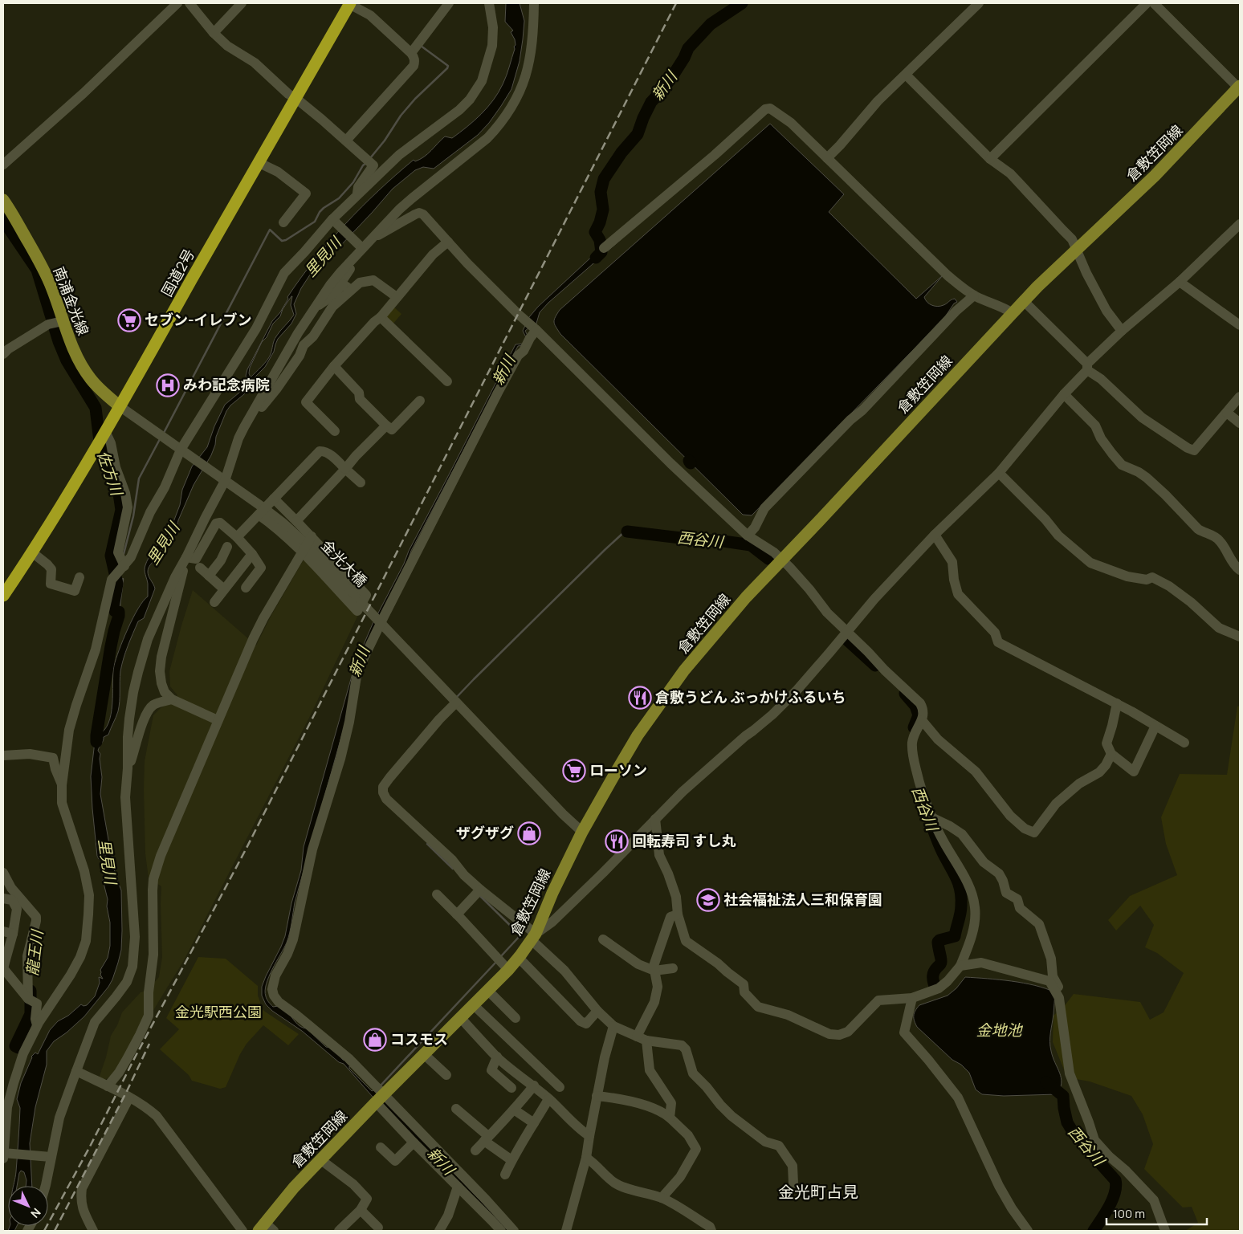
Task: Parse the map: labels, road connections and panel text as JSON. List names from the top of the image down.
{
  "streets": {
    "highway": ["国道2号"],
    "main road": ["倉敷笠岡線", "南浦金光線"],
    "street": ["金光大橋"]
  },
  "crossings": [
    ["倉敷笠岡線", "金光大橋"],
    ["国道2号", "南浦金光線"],
    ["国道2号", "金光大橋"],
    ["南浦金光線", "金光大橋"]
  ],
  "districts": ["金光町占見"],
  "water": [
    "新川",
    "里見川",
    "佐方川",
    "西谷川",
    "龍王川",
    "金地池"
  ],
  "parks": ["金光駅西公園"],
  "places": {
    "supermarket": ["セブン-イレブン", "ローソン"],
    "hospital": ["みわ記念病院"],
    "restaurant": ["倉敷うどん ぶっかけふるいち", "回転寿司 すし丸"],
    "shop": ["ザグザグ", "コスモス"],
    "school or university": ["社会福祉法人三和保育園"]
  },
  "scale_bar": "100 m",
  "north": "bottom right"
}
